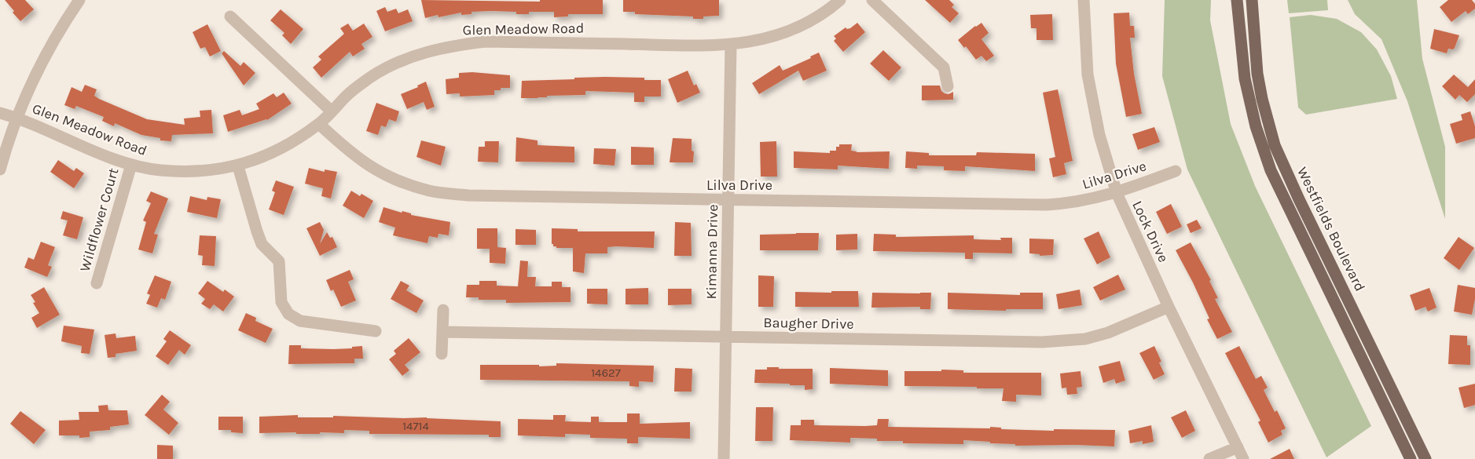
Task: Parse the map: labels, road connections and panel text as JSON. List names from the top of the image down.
{
  "streets": {
    "main road": ["Westfields Boulevard"],
    "street": [
      "Glen Meadow Road",
      "Lilva Drive",
      "Wildflower Court",
      "Lock Drive",
      "Kimanna Drive",
      "Baugher Drive"
    ]
  },
  "crossings": [
    ["Glen Meadow Road", "Lilva Drive"],
    ["Glen Meadow Road", "Wildflower Court"],
    ["Glen Meadow Road", "Kimanna Drive"],
    ["Lilva Drive", "Lock Drive"],
    ["Lilva Drive", "Kimanna Drive"],
    ["Lock Drive", "Baugher Drive"],
    ["Kimanna Drive", "Baugher Drive"]
  ],
  "house_numbers": ["14627", "14714"]
}
